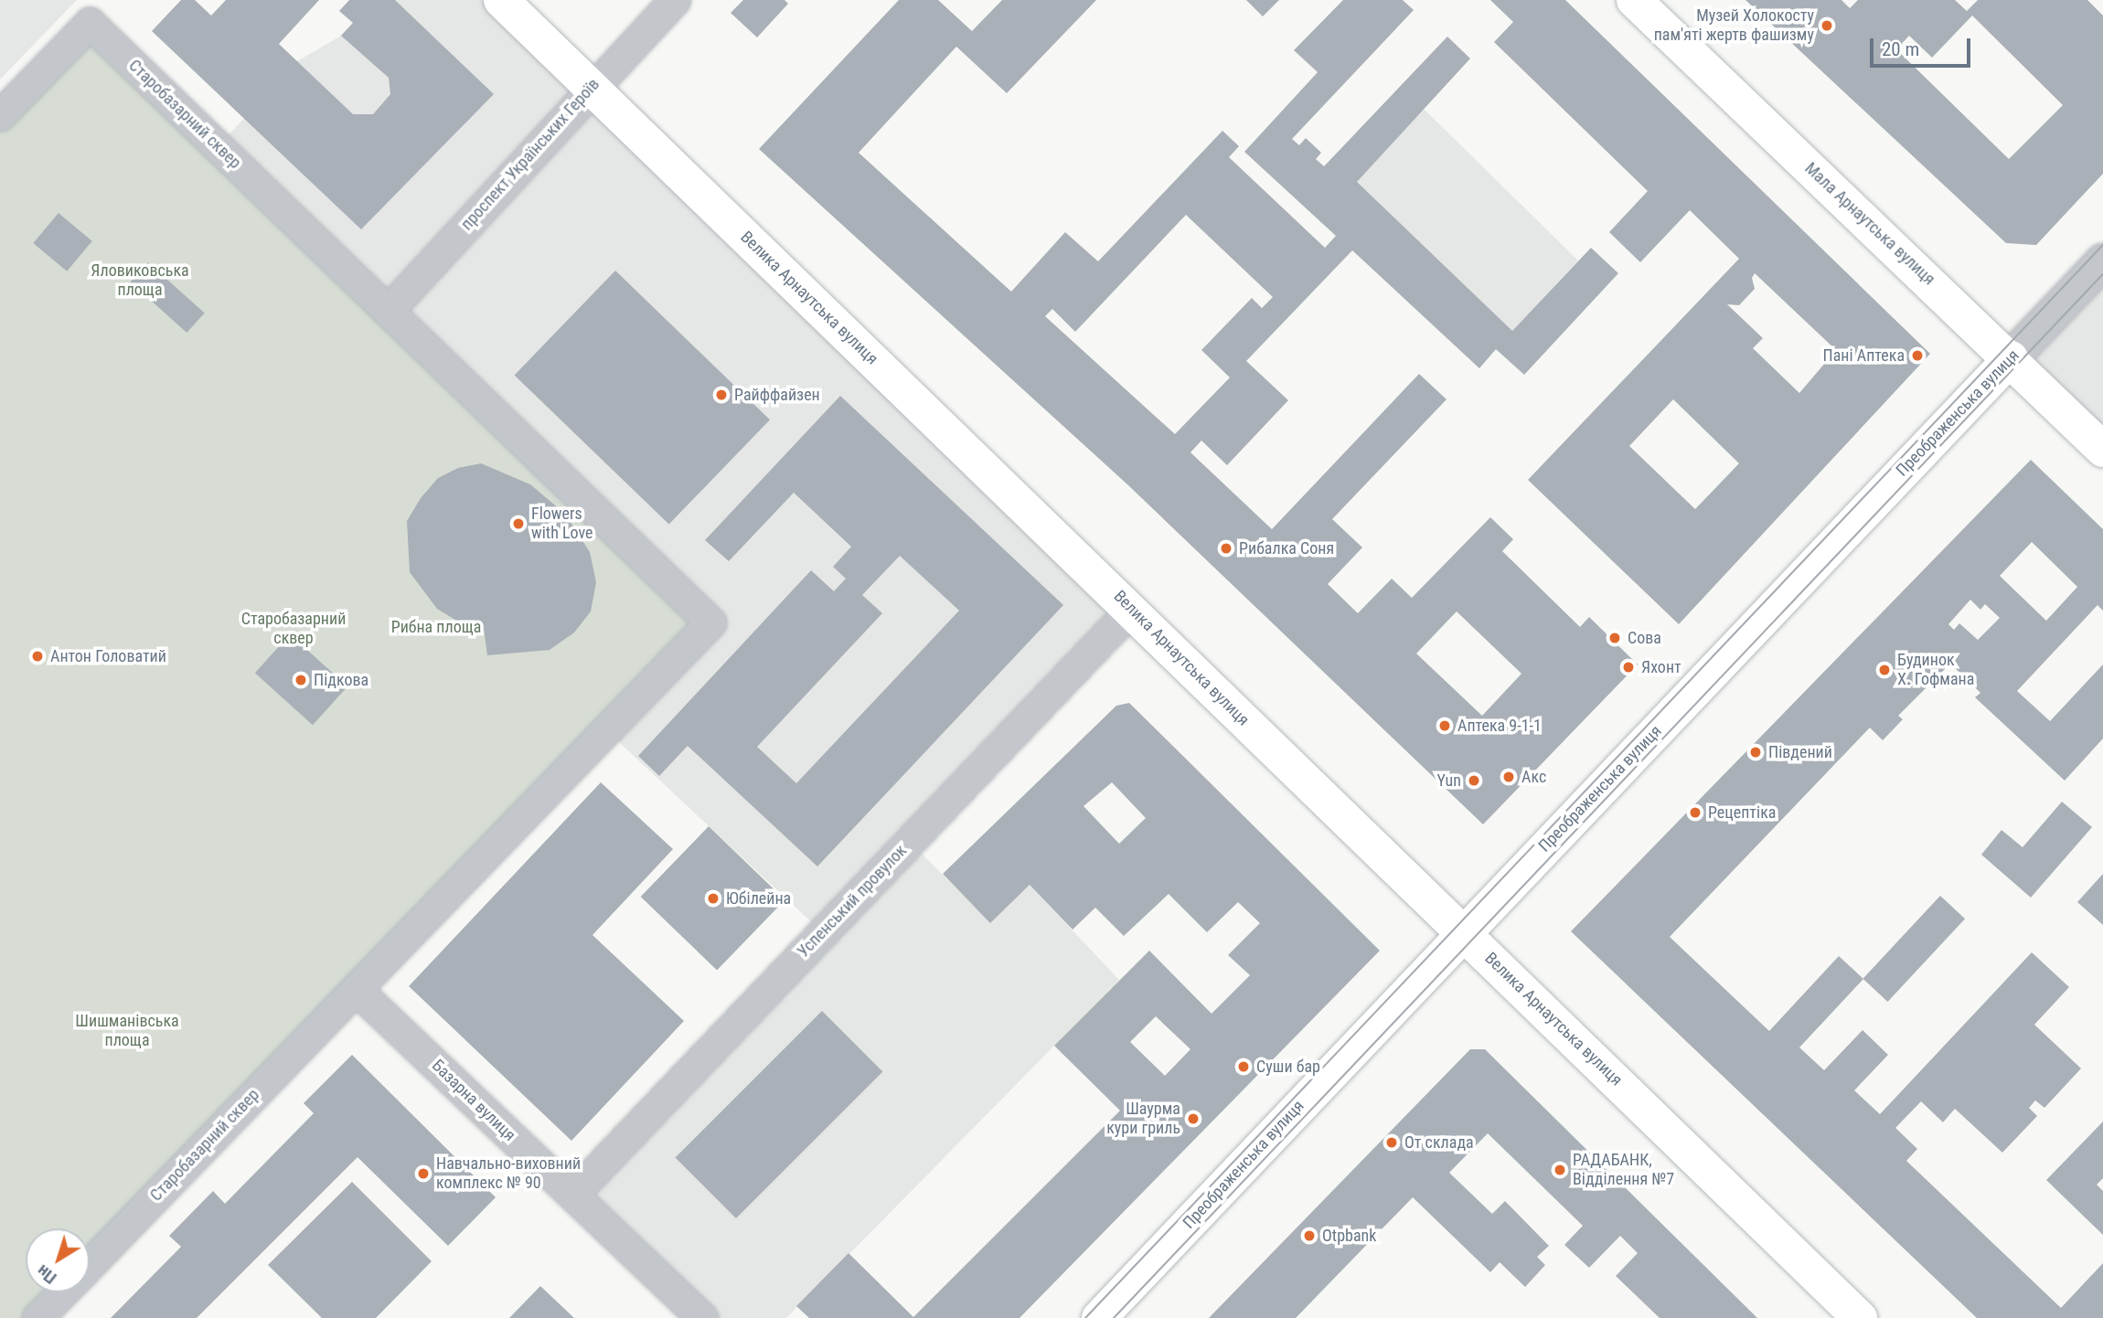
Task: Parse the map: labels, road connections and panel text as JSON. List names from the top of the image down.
{
  "streets": {
    "main road": ["Мала Арнаутська вулиця", "Велика Арнаутська вулиця", "Преображенська вулиця"],
    "street": [
      "Старобазарний сквер",
      "проспект Українських Героїв",
      "Успенський провулок",
      "Базарна вулиця"
    ]
  },
  "crossings": [
    ["Старобазарний сквер", "проспект Українських Героїв"],
    ["Старобазарний сквер", "Базарна вулиця"],
    ["проспект Українських Героїв", "Велика Арнаутська вулиця"],
    ["Мала Арнаутська вулиця", "Преображенська вулиця"],
    ["Велика Арнаутська вулиця", "Преображенська вулиця"],
    ["Велика Арнаутська вулиця", "Успенський провулок"],
    ["Успенський провулок", "Базарна вулиця"]
  ],
  "parks": [
    "Яловиковська площа",
    "Старобазарний сквер",
    "Рибна площа",
    "Шишманівська площа"
  ],
  "places": [
    "Музей Холокосту пам'яті жертв фашизму",
    "Панi Аптека",
    "Райффайзен",
    "Flowers with Love",
    "Рибалка Соня",
    "Сова",
    "Антон Головатий",
    "Яхонт",
    "Будинок Х. Гофмана",
    "Підкова",
    "Аптека 9-1-1",
    "Південий",
    "Акс",
    "Yun",
    "Рецептіка",
    "Юбілейна",
    "Суши бар",
    "Шаурма кури гриль",
    "От склада",
    "РАДАБАНК, Відділення №7",
    "Навчально-виховний комплекс № 90",
    "Otpbank"
  ],
  "scale_bar": "20 m",
  "north": "bottom left"
}
